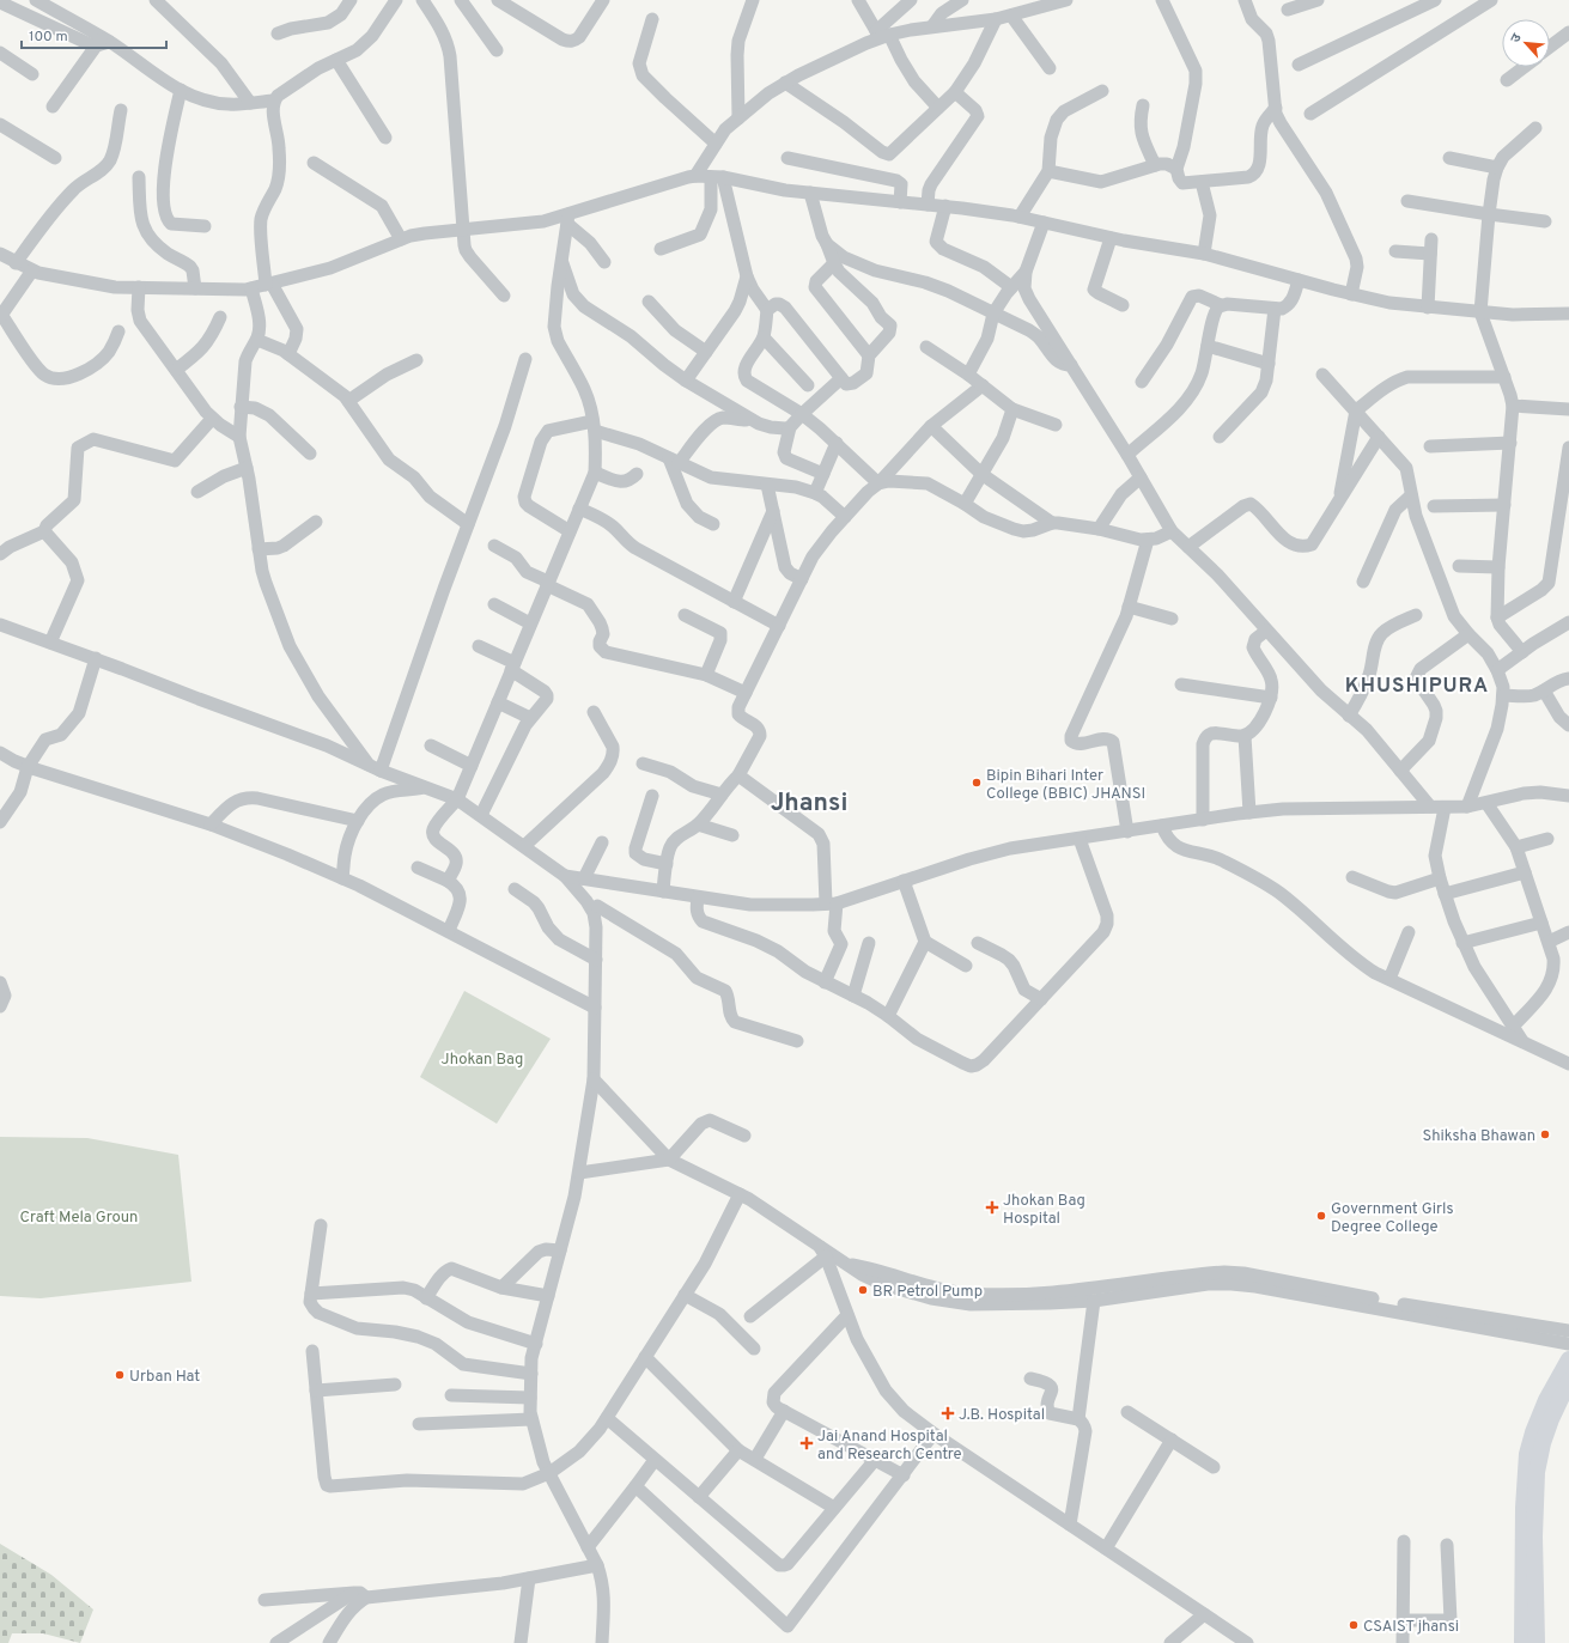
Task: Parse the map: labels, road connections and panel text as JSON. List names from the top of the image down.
{
  "districts": ["KHUSHIPURA", "Jhansi"],
  "parks": ["Jhokan Bag", "Craft Mela Groun"],
  "places": {
    "other": [
      "Bipin Bihari Inter College (BBIC) JHANSI",
      "Shiksha Bhawan",
      "Government Girls Degree College",
      "BR Petrol Pump",
      "Urban Hat",
      "CSAIST jhansi"
    ],
    "health": ["Jhokan Bag Hospital", "J.B. Hospital", "Jai Anand Hospital and Research Centre"]
  },
  "scale_bar": "100 m",
  "north": "top left"
}
